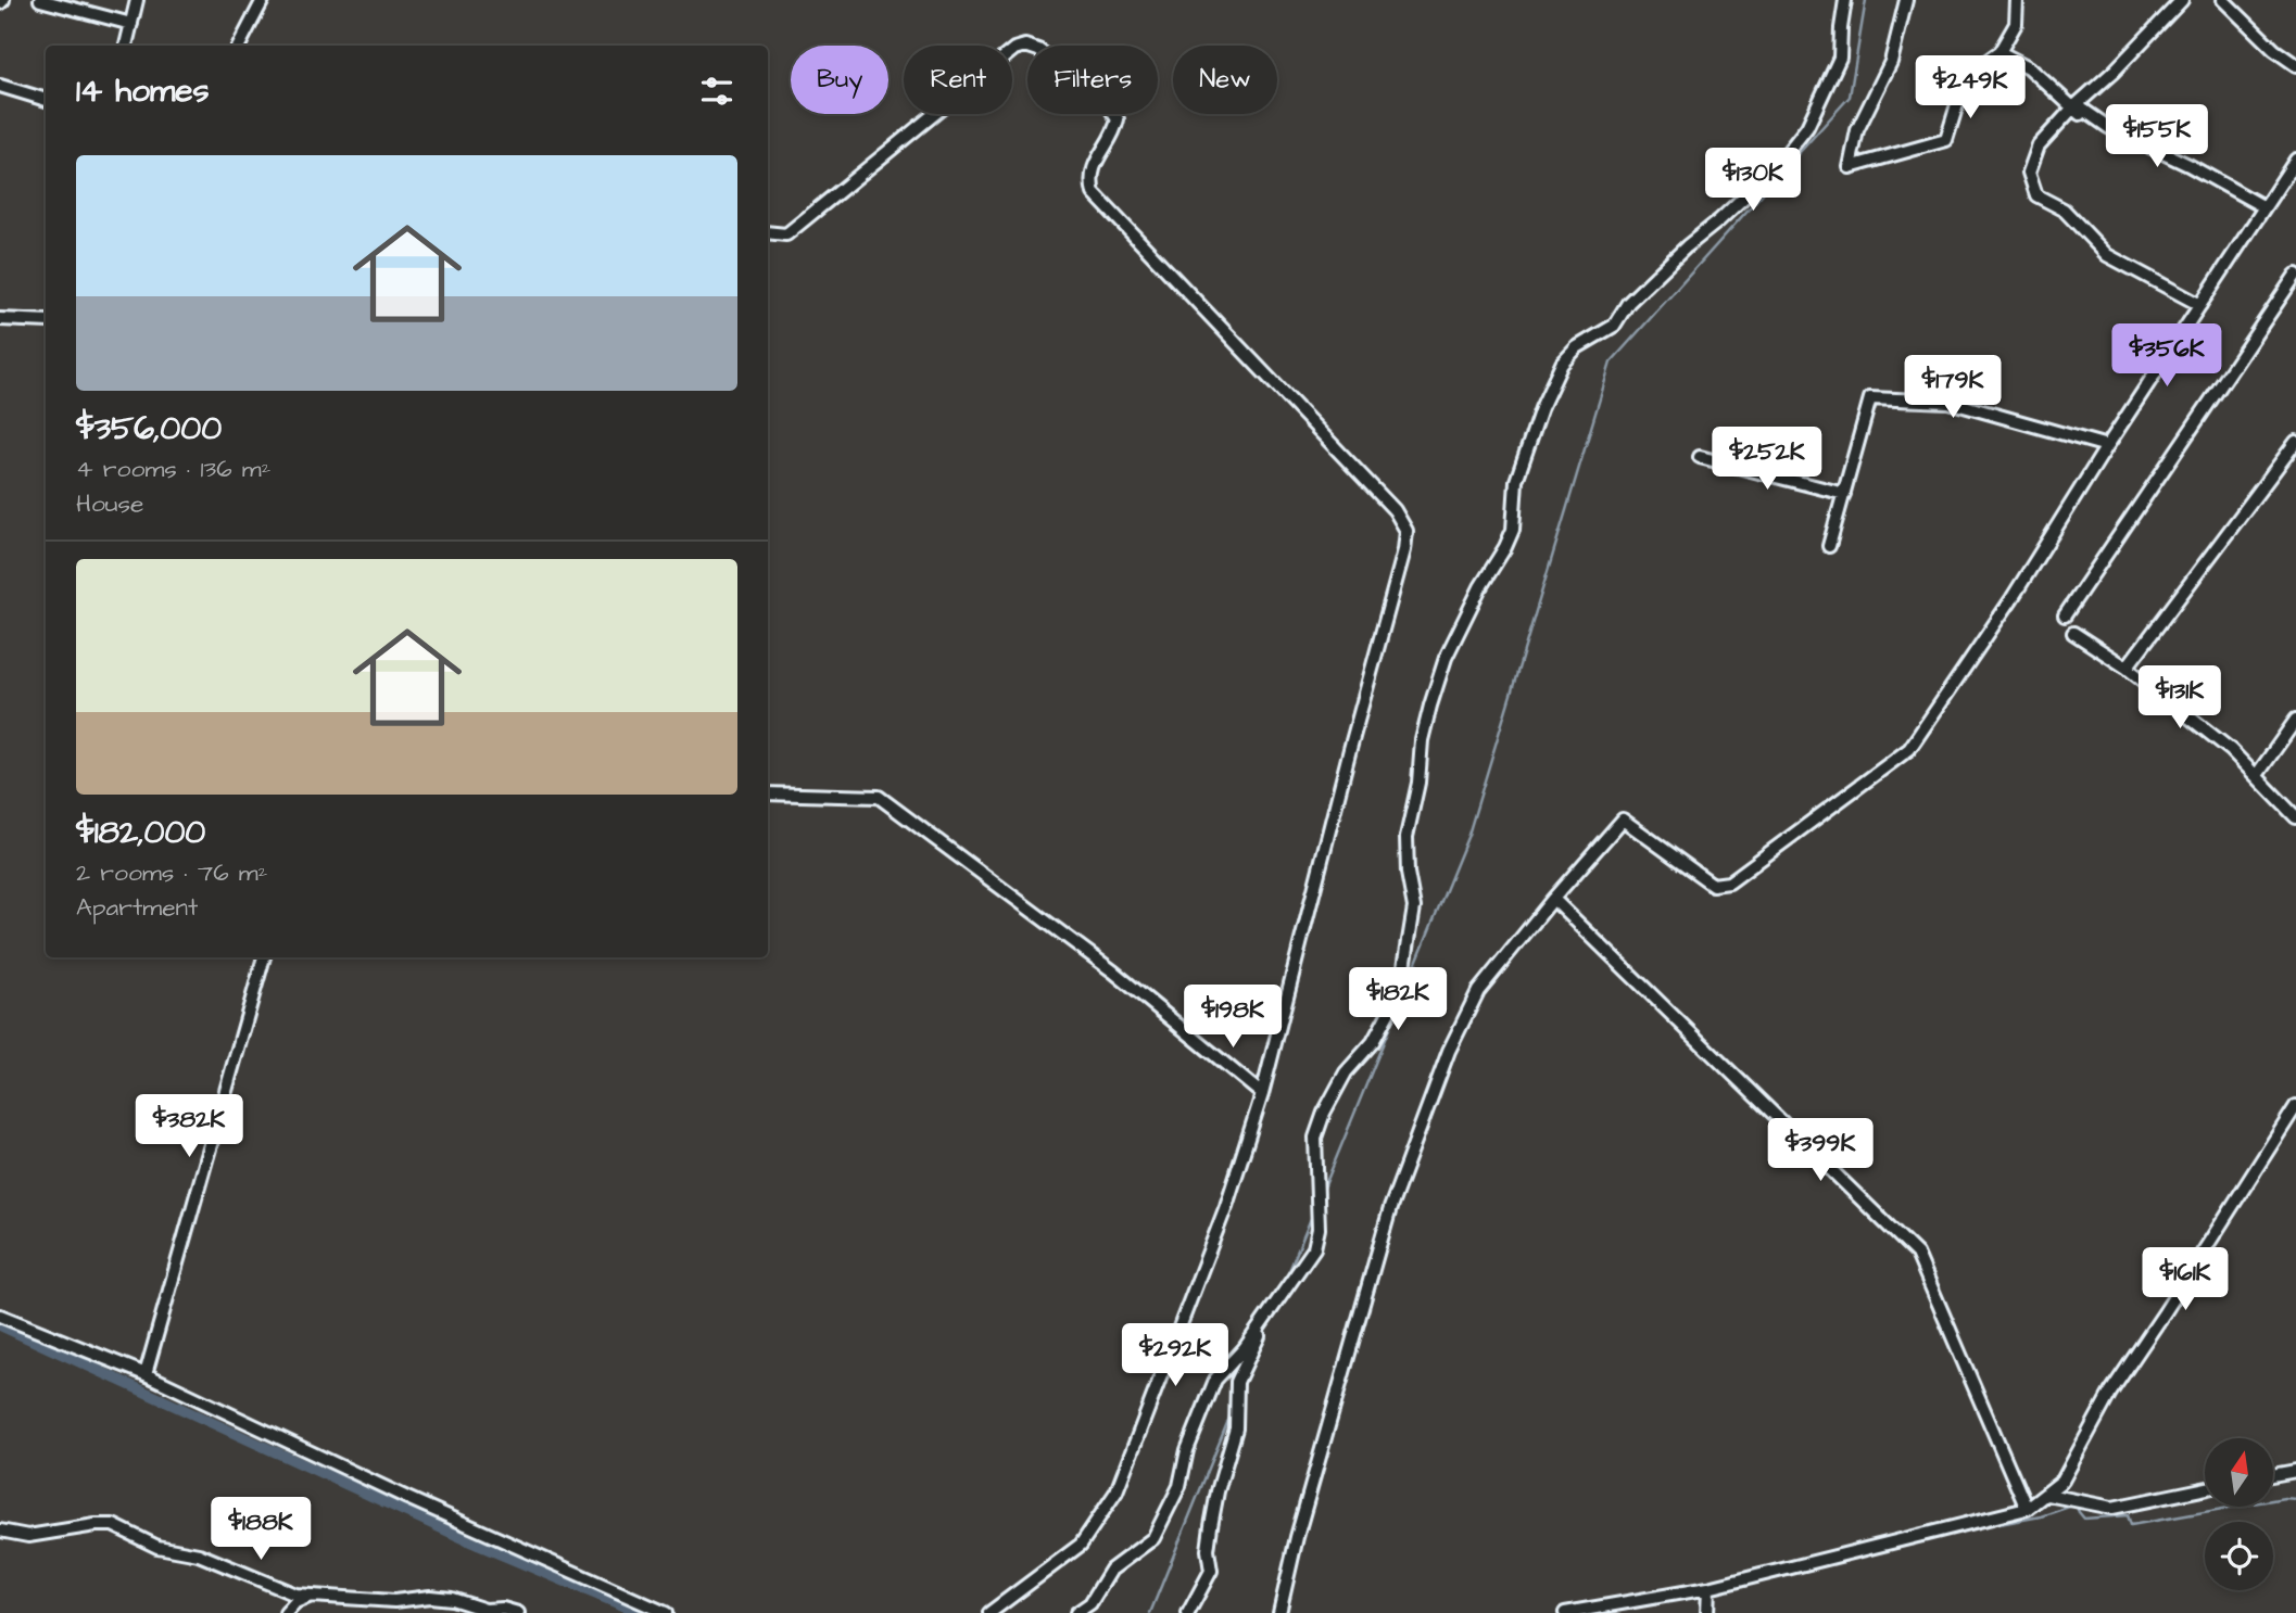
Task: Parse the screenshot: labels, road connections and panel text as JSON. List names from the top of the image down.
{
  "north": "top",
  "page": {
    "chip": [
      "Buy",
      "Rent",
      "Filters",
      "New"
    ],
    "heading": "14 homes",
    "price": [
      "$249K",
      "$155K",
      "$130K",
      "$356K",
      "$179K",
      "$252K",
      "$131K",
      "$182K",
      "$198K",
      "$382K",
      "$399K",
      "$161K",
      "$292K",
      "$188K"
    ],
    "list": [
      {
        "name": "$356,000",
        "note": "4 rooms · 136 m² · House"
      },
      {
        "name": "$182,000",
        "note": "2 rooms · 76 m² · Apartment"
      }
    ]
  }
}
